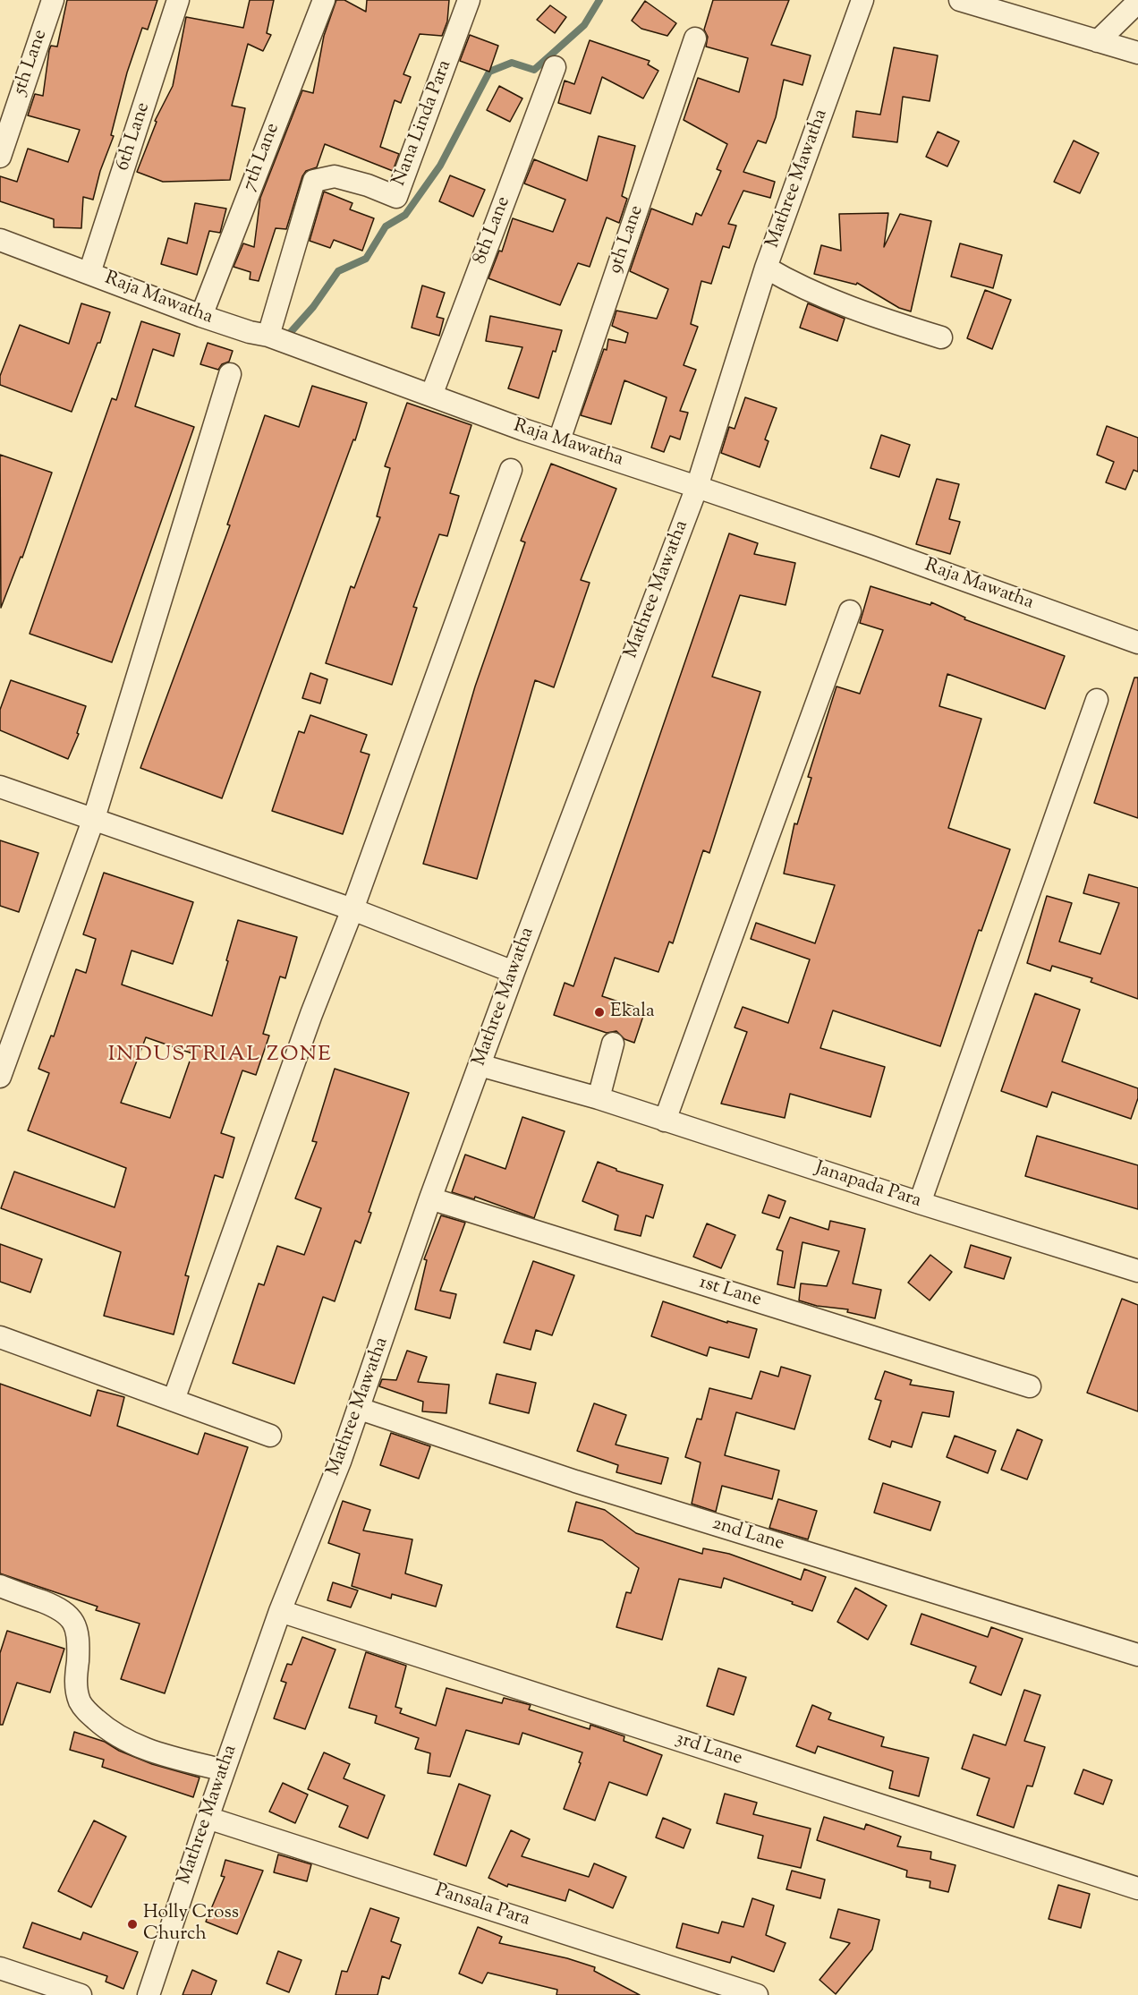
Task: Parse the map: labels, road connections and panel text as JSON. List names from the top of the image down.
{
  "streets": {
    "street": [
      "5th Lane",
      "Nana Linda Para",
      "6th Lane",
      "7th Lane",
      "Mathree Mawatha",
      "8th Lane",
      "9th Lane",
      "Raja Mawatha",
      "Janapada Para",
      "1st Lane",
      "2nd Lane",
      "3rd Lane",
      "Pansala Para"
    ]
  },
  "crossings": [
    ["Nana Linda Para", "Raja Mawatha"],
    ["6th Lane", "Raja Mawatha"],
    ["7th Lane", "Raja Mawatha"],
    ["Mathree Mawatha", "Raja Mawatha"],
    ["Mathree Mawatha", "Janapada Para"],
    ["Mathree Mawatha", "1st Lane"],
    ["Mathree Mawatha", "2nd Lane"],
    ["Mathree Mawatha", "3rd Lane"],
    ["Mathree Mawatha", "Pansala Para"],
    ["8th Lane", "Raja Mawatha"],
    ["9th Lane", "Raja Mawatha"]
  ],
  "districts": ["INDUSTRIAL ZONE"],
  "places": ["Ekala", "Holly Cross Church"]
}
